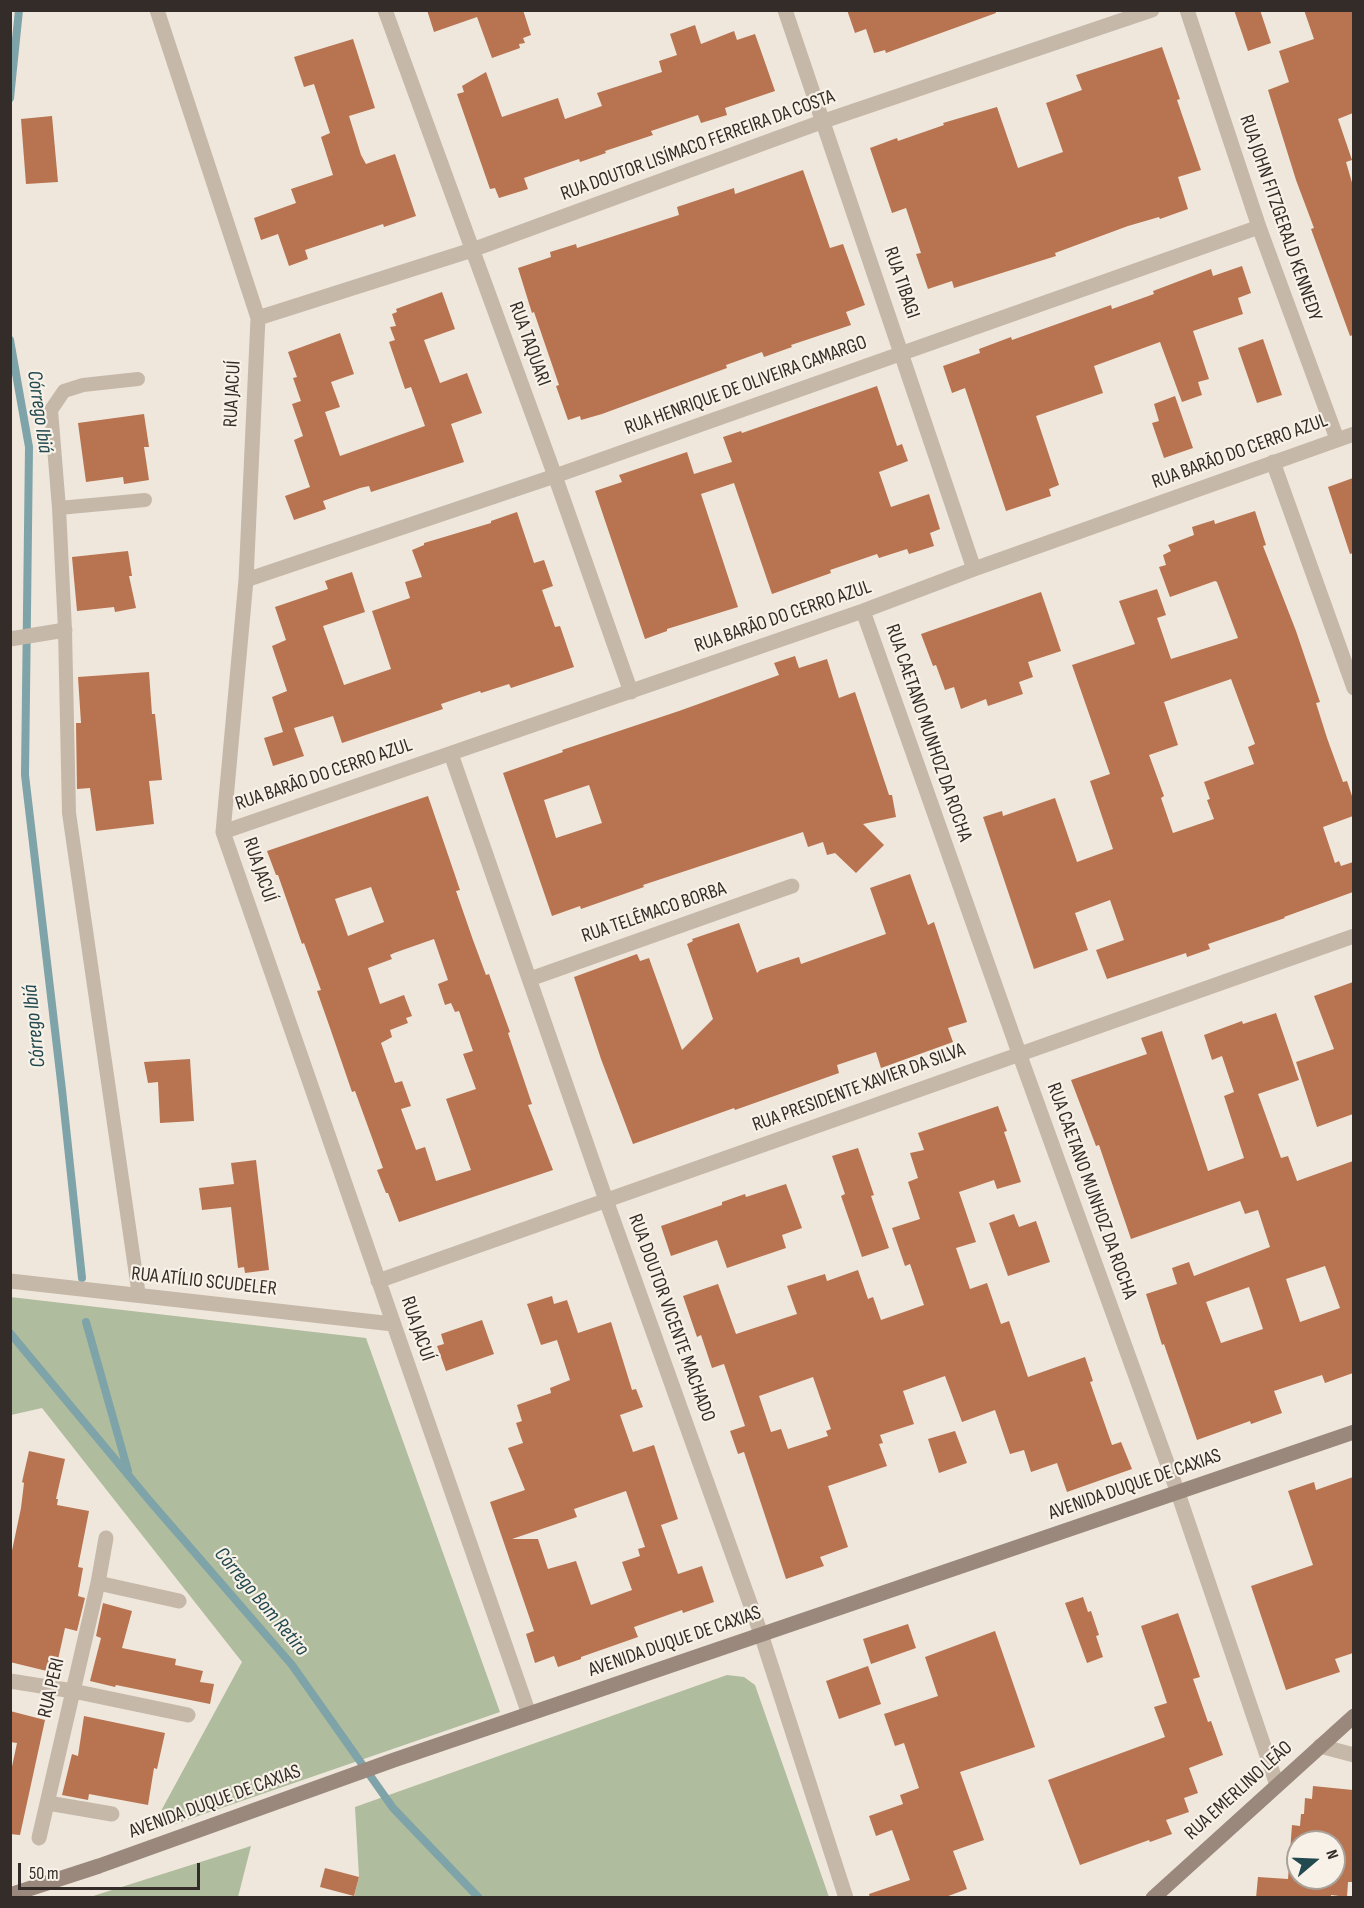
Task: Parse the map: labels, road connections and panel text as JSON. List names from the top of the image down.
{
  "streets": {
    "street": [
      "RUA DOUTOR LISÍMACO FERREIRA DA COSTA",
      "RUA JOHN FITZGERALD KENNEDY",
      "RUA TIBAGI",
      "RUA TAQUARI",
      "RUA HENRIQUE DE OLIVEIRA CAMARGO",
      "RUA JACUÍ",
      "RUA BARÃO DO CERRO AZUL",
      "RUA CAETANO MUNHOZ DA ROCHA",
      "RUA TELÊMACO BORBA",
      "RUA PRESIDENTE XAVIER DA SILVA",
      "RUA ATÍLIO SCUDELER",
      "RUA DOUTOR VICENTE MACHADO",
      "AVENIDA DUQUE DE CAXIAS",
      "RUA PERI",
      "RUA EMERLINO LEÃO"
    ]
  },
  "crossings": [
    ["RUA DOUTOR LISÍMACO FERREIRA DA COSTA", "RUA TIBAGI"],
    ["RUA DOUTOR LISÍMACO FERREIRA DA COSTA", "RUA TAQUARI"],
    ["RUA DOUTOR LISÍMACO FERREIRA DA COSTA", "RUA JACUÍ"],
    ["RUA JOHN FITZGERALD KENNEDY", "RUA HENRIQUE DE OLIVEIRA CAMARGO"],
    ["RUA JOHN FITZGERALD KENNEDY", "RUA BARÃO DO CERRO AZUL"],
    ["RUA TIBAGI", "RUA HENRIQUE DE OLIVEIRA CAMARGO"],
    ["RUA TIBAGI", "RUA BARÃO DO CERRO AZUL"],
    ["RUA TAQUARI", "RUA HENRIQUE DE OLIVEIRA CAMARGO"],
    ["RUA TAQUARI", "RUA BARÃO DO CERRO AZUL"],
    ["RUA HENRIQUE DE OLIVEIRA CAMARGO", "RUA JACUÍ"],
    ["RUA JACUÍ", "RUA BARÃO DO CERRO AZUL"],
    ["RUA JACUÍ", "RUA PRESIDENTE XAVIER DA SILVA"],
    ["RUA JACUÍ", "RUA ATÍLIO SCUDELER"],
    ["RUA JACUÍ", "AVENIDA DUQUE DE CAXIAS"],
    ["RUA BARÃO DO CERRO AZUL", "RUA CAETANO MUNHOZ DA ROCHA"],
    ["RUA BARÃO DO CERRO AZUL", "RUA DOUTOR VICENTE MACHADO"],
    ["RUA CAETANO MUNHOZ DA ROCHA", "RUA PRESIDENTE XAVIER DA SILVA"],
    ["RUA CAETANO MUNHOZ DA ROCHA", "AVENIDA DUQUE DE CAXIAS"],
    ["RUA CAETANO MUNHOZ DA ROCHA", "RUA EMERLINO LEÃO"],
    ["RUA TELÊMACO BORBA", "RUA DOUTOR VICENTE MACHADO"],
    ["RUA PRESIDENTE XAVIER DA SILVA", "RUA DOUTOR VICENTE MACHADO"],
    ["RUA DOUTOR VICENTE MACHADO", "AVENIDA DUQUE DE CAXIAS"]
  ],
  "water": ["Córrego Ibiá", "Córrego Bom Retiro"],
  "scale_bar": "50 m",
  "north": "right"
}
